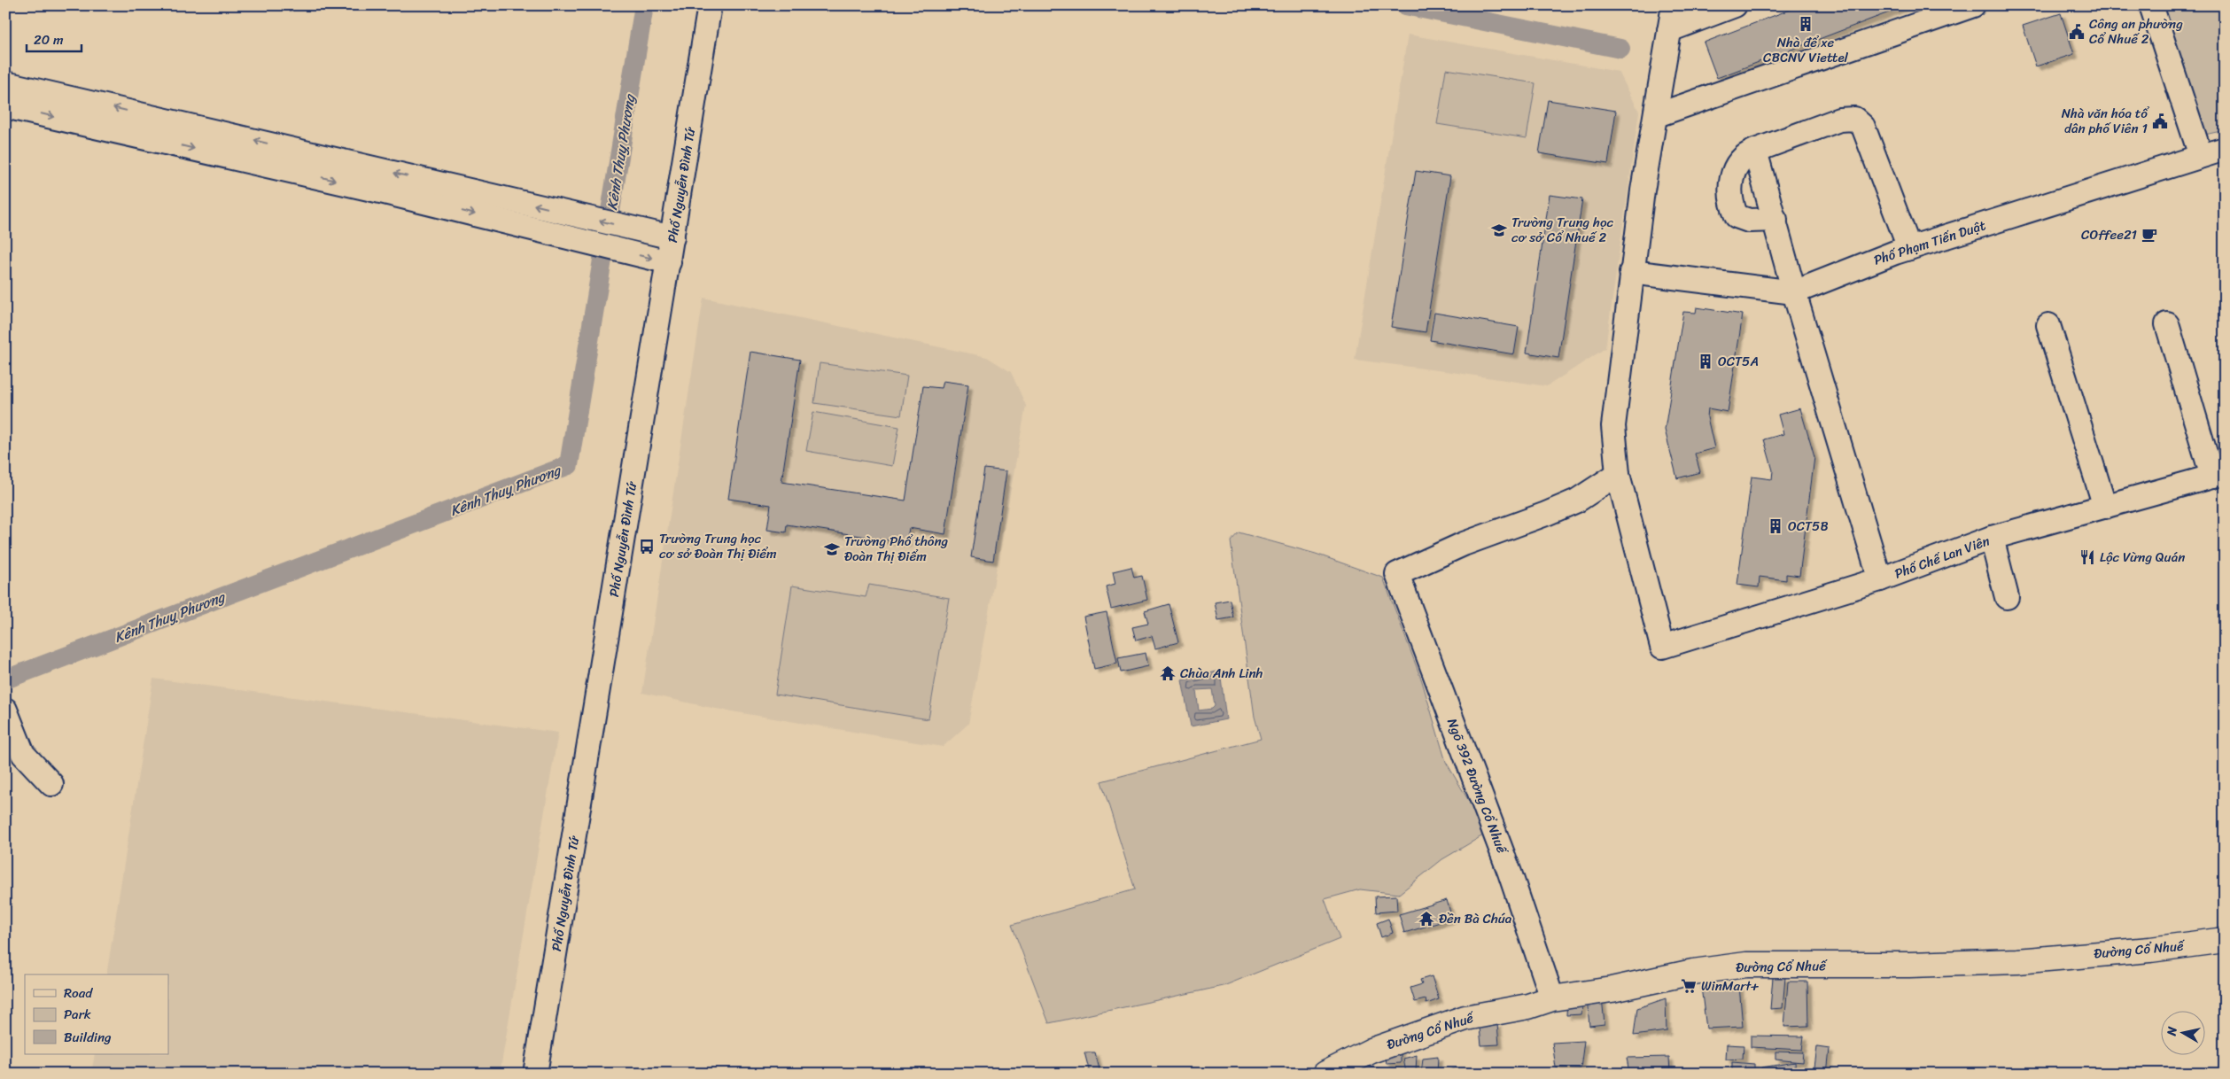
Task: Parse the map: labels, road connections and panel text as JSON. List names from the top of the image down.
{
  "streets": {
    "main road": ["Đường Cổ Nhuế"],
    "street": [
      "Phố Nguyễn Đình Tứ",
      "Phố Phạm Tiến Duật",
      "Phố Chế Lan Viên",
      "Ngõ 392 Đường Cổ Nhuế"
    ]
  },
  "crossings": [
    ["Phố Chế Lan Viên", "Ngõ 392 Đường Cổ Nhuế"],
    ["Ngõ 392 Đường Cổ Nhuế", "Đường Cổ Nhuế"]
  ],
  "water": ["Kênh Thuỵ Phương"],
  "places": {
    "building": ["Nhà để xe CBCNV Viettel", "OCT5A", "OCT5B"],
    "public building": ["Công an phường Cổ Nhuế 2", "Nhà văn hóa tổ dân phố Viên 1"],
    "school or university": ["Trường Trung học cơ sở Cổ Nhuế 2", "Trường Phổ thông Đoàn Thị Điểm"],
    "cafe": ["COffee21"],
    "bus stop": ["Trường Trung học cơ sở Đoàn Thị Điểm"],
    "restaurant": ["Lộc Vừng Quán"],
    "temple": ["Chùa Anh Linh", "Đền Bà Chúa"],
    "supermarket": ["WinMart+"]
  },
  "legend": ["Road", "Park", "Building"],
  "scale_bar": "20 m",
  "north": "left"
}
